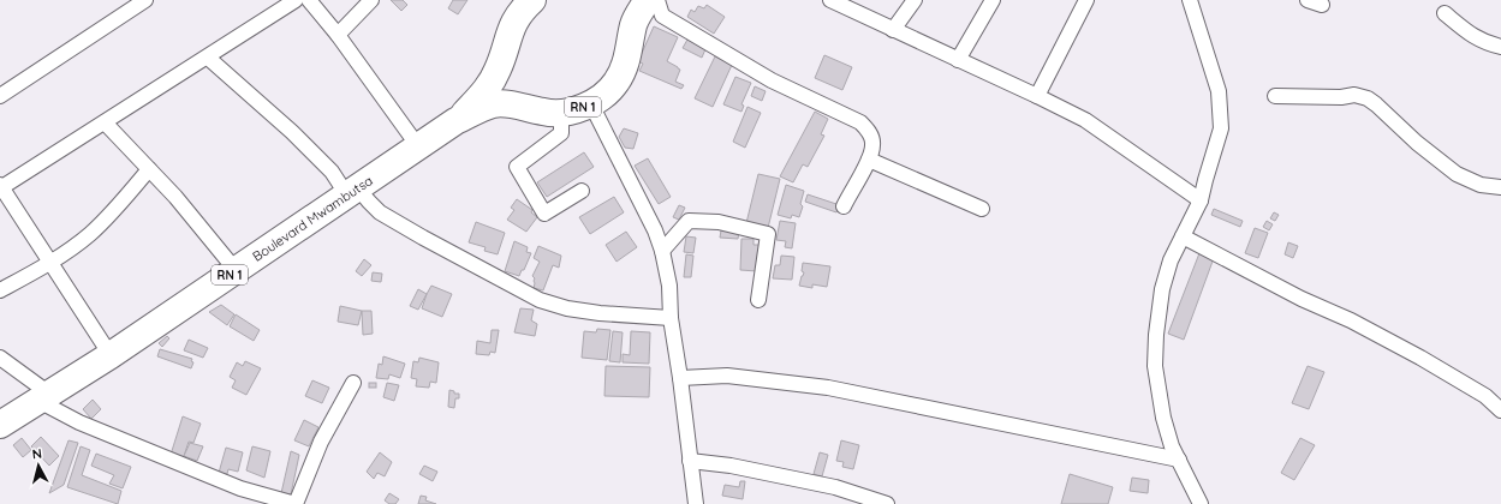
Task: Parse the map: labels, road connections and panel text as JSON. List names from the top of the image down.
{
  "streets": {
    "highway": ["RN 1", "Boulevard Mwambutsa"]
  },
  "north": "top"
}
